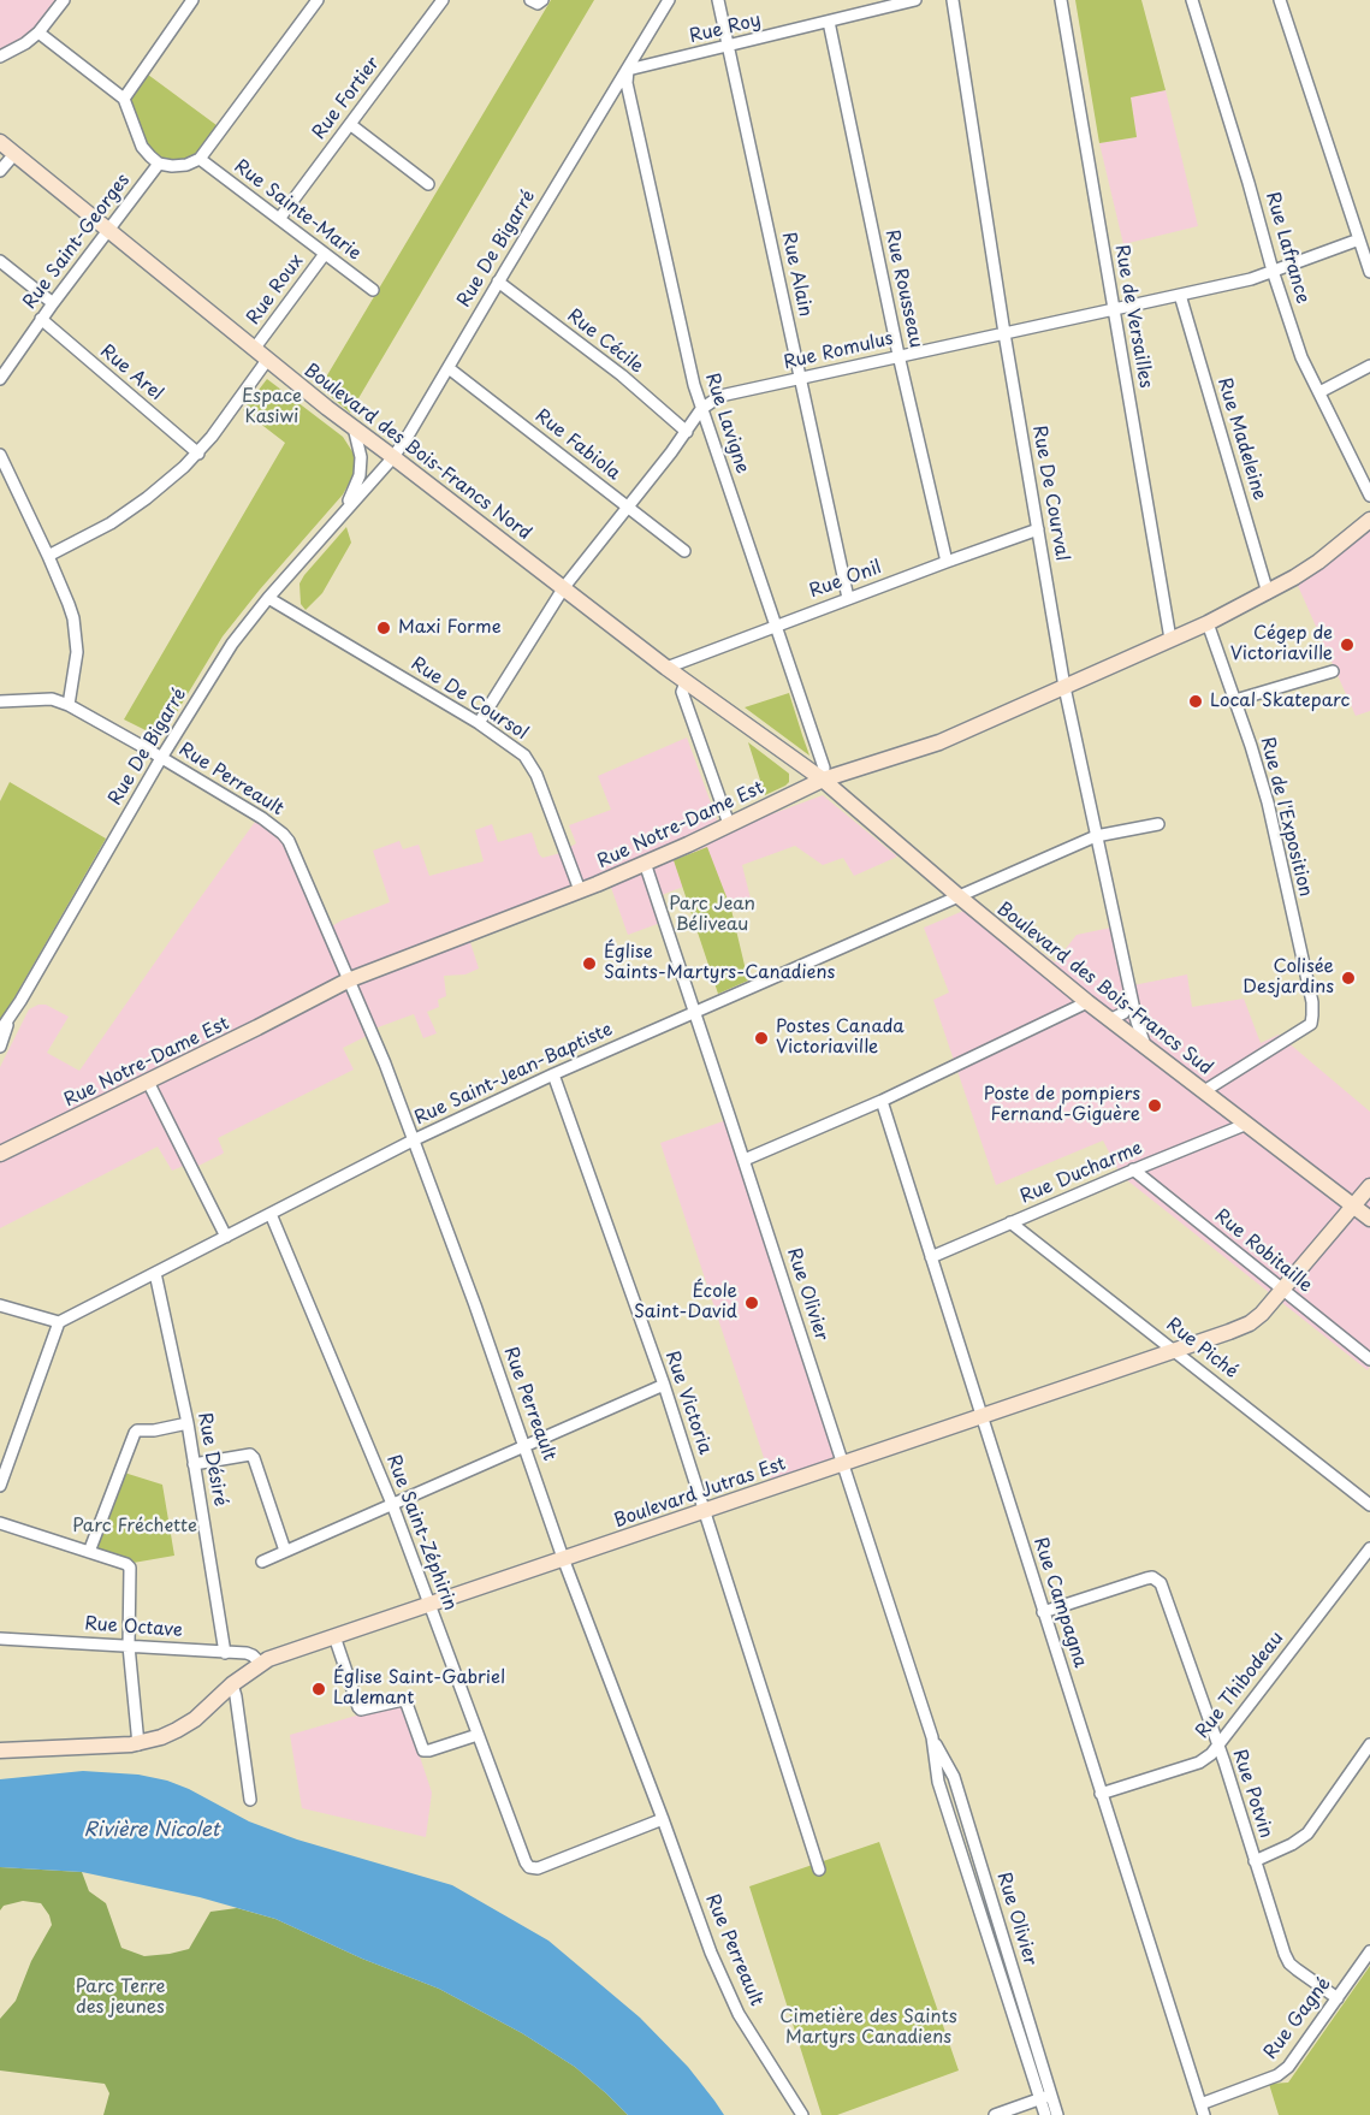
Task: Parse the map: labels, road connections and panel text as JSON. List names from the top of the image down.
{
  "streets": {
    "street": [
      "Rue Roy",
      "Rue Fortier",
      "Rue Sainte-Marie",
      "Rue Saint-Georges",
      "Rue Lafrance",
      "Rue De Bigarré",
      "Rue Alain",
      "Rue Rousseau",
      "Rue Roux",
      "Rue de Versailles",
      "Rue Cécile",
      "Rue Romulus",
      "Rue Arel",
      "Rue Lavigne",
      "Rue Madeleine",
      "Rue Fabiola",
      "Boulevard des Bois-Francs Nord",
      "Rue De Courval",
      "Rue Onil",
      "Rue De Coursol",
      "Rue Perreault",
      "Rue de l'Exposition",
      "Rue Notre-Dame Est",
      "Boulevard des Bois-Francs Sud",
      "Rue Saint-Jean-Baptiste",
      "Rue Ducharme",
      "Rue Robitaille",
      "Rue Olivier",
      "Rue Piché",
      "Rue Victoria",
      "Rue Désiré",
      "Boulevard Jutras Est",
      "Rue Saint-Zéphirin",
      "Rue Campagna",
      "Rue Octave",
      "Rue Thibodeau",
      "Rue Potvin",
      "Rue Gagné"
    ]
  },
  "crossings": [
    ["Rue Roy", "Rue De Bigarré"],
    ["Rue Roy", "Rue Alain"],
    ["Rue Roy", "Rue Rousseau"],
    ["Rue Roy", "Rue Lavigne"],
    ["Rue Fortier", "Rue Sainte-Marie"],
    ["Rue Sainte-Marie", "Rue Roux"],
    ["Rue Saint-Georges", "Rue Arel"],
    ["Rue Saint-Georges", "Boulevard des Bois-Francs Nord"],
    ["Rue Lafrance", "Rue Romulus"],
    ["Rue De Bigarré", "Rue Cécile"],
    ["Rue De Bigarré", "Rue Lavigne"],
    ["Rue De Bigarré", "Rue Fabiola"],
    ["Rue De Bigarré", "Boulevard des Bois-Francs Nord"],
    ["Rue De Bigarré", "Rue De Coursol"],
    ["Rue De Bigarré", "Rue Perreault"],
    ["Rue Alain", "Rue Romulus"],
    ["Rue Alain", "Rue Onil"],
    ["Rue Rousseau", "Rue Romulus"],
    ["Rue Rousseau", "Rue Onil"],
    ["Rue Roux", "Boulevard des Bois-Francs Nord"],
    ["Rue de Versailles", "Rue Romulus"],
    ["Rue de Versailles", "Rue Notre-Dame Est"],
    ["Rue Romulus", "Rue Lavigne"],
    ["Rue Romulus", "Rue Madeleine"],
    ["Rue Romulus", "Rue De Courval"],
    ["Rue Lavigne", "Boulevard des Bois-Francs Nord"],
    ["Rue Lavigne", "Rue Onil"],
    ["Rue Lavigne", "Rue Notre-Dame Est"],
    ["Rue Lavigne", "Boulevard des Bois-Francs Sud"],
    ["Rue Madeleine", "Rue Notre-Dame Est"],
    ["Boulevard des Bois-Francs Nord", "Rue Onil"],
    ["Boulevard des Bois-Francs Nord", "Rue Notre-Dame Est"],
    ["Boulevard des Bois-Francs Nord", "Boulevard des Bois-Francs Sud"],
    ["Rue De Courval", "Rue Onil"],
    ["Rue De Courval", "Rue Notre-Dame Est"],
    ["Rue De Courval", "Boulevard des Bois-Francs Sud"],
    ["Rue De Courval", "Rue Saint-Jean-Baptiste"],
    ["Rue De Coursol", "Rue Notre-Dame Est"],
    ["Rue Perreault", "Rue Notre-Dame Est"],
    ["Rue Perreault", "Rue Saint-Jean-Baptiste"],
    ["Rue Perreault", "Boulevard Jutras Est"],
    ["Rue Perreault", "Rue Saint-Zéphirin"],
    ["Rue de l'Exposition", "Rue Notre-Dame Est"],
    ["Rue de l'Exposition", "Boulevard des Bois-Francs Sud"],
    ["Rue Notre-Dame Est", "Boulevard des Bois-Francs Sud"],
    ["Rue Notre-Dame Est", "Rue Olivier"],
    ["Boulevard des Bois-Francs Sud", "Rue Saint-Jean-Baptiste"],
    ["Boulevard des Bois-Francs Sud", "Rue Ducharme"],
    ["Boulevard des Bois-Francs Sud", "Boulevard Jutras Est"],
    ["Rue Saint-Jean-Baptiste", "Rue Olivier"],
    ["Rue Saint-Jean-Baptiste", "Rue Victoria"],
    ["Rue Saint-Jean-Baptiste", "Rue Désiré"],
    ["Rue Saint-Jean-Baptiste", "Rue Saint-Zéphirin"],
    ["Rue Ducharme", "Rue Robitaille"],
    ["Rue Ducharme", "Rue Piché"],
    ["Rue Ducharme", "Rue Campagna"],
    ["Rue Robitaille", "Boulevard Jutras Est"],
    ["Rue Olivier", "Boulevard Jutras Est"],
    ["Rue Piché", "Boulevard Jutras Est"],
    ["Rue Victoria", "Boulevard Jutras Est"],
    ["Rue Désiré", "Rue Octave"],
    ["Boulevard Jutras Est", "Rue Saint-Zéphirin"],
    ["Boulevard Jutras Est", "Rue Campagna"],
    ["Boulevard Jutras Est", "Rue Octave"],
    ["Rue Campagna", "Rue Thibodeau"],
    ["Rue Campagna", "Rue Potvin"],
    ["Rue Campagna", "Rue Gagné"],
    ["Rue Thibodeau", "Rue Potvin"],
    ["Rue Potvin", "Rue Gagné"]
  ],
  "water": ["Rivière Nicolet"],
  "parks": [
    "Espace Kasiwi",
    "Parc Jean Béliveau",
    "Parc Fréchette",
    "Parc Terre des jeunes",
    "Cimetière des Saints Martyrs Canadiens"
  ],
  "places": [
    "Maxi Forme",
    "Cégep de Victoriaville",
    "Local Skateparc",
    "Église Saints-Martyrs-Canadiens",
    "Colisée Desjardins",
    "Postes Canada Victoriaville",
    "Poste de pompiers Fernand-Giguère",
    "École Saint-David",
    "Église Saint-Gabriel Lalemant"
  ]
}
